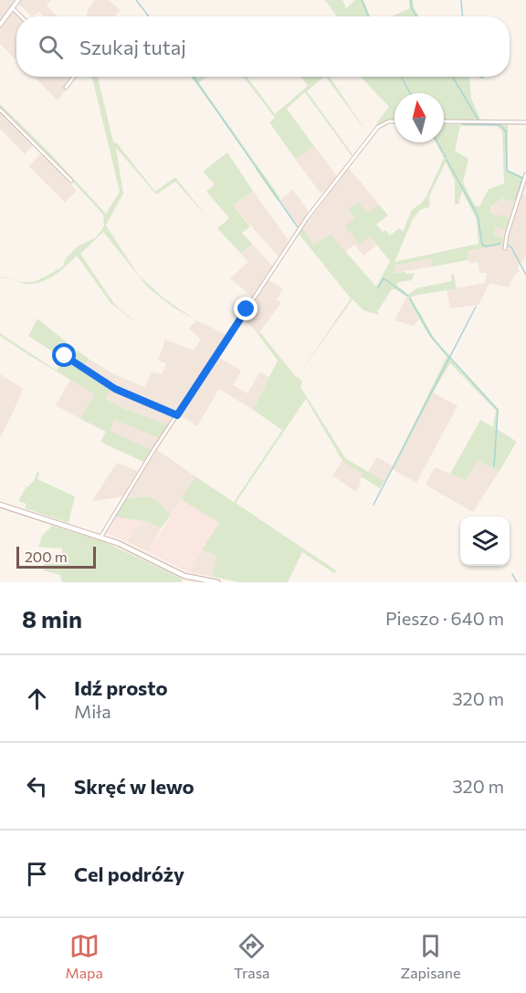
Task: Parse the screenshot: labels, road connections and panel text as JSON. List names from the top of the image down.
{
  "scale_bar": "200 m",
  "north": "top",
  "page": {
    "search": "Szukaj tutaj",
    "scale": "200 m",
    "heading": ["8 min", "Pieszo · 640 m"],
    "list": [
      ["Idź prosto", "Miła", "320 m"],
      ["Skręć w lewo", "320 m"],
      "Cel podróży"
    ],
    "nav": ["Mapa", "Trasa", "Zapisane"]
  }
}
